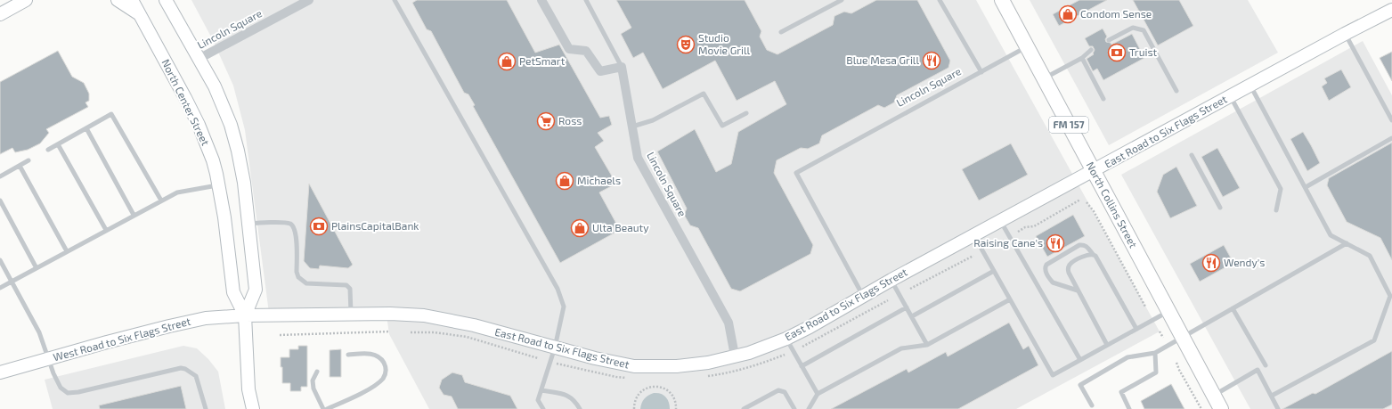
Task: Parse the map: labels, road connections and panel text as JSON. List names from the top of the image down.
{
  "streets": {
    "main road": ["FM 157", "North Collins Street"],
    "street": [
      "Lincoln Square",
      "North Center Street",
      "East Road to Six Flags Street",
      "West Road to Six Flags Street"
    ]
  },
  "crossings": [
    ["Lincoln Square", "North Center Street"],
    ["Lincoln Square", "East Road to Six Flags Street"],
    ["Lincoln Square", "North Collins Street"],
    ["North Center Street", "East Road to Six Flags Street"],
    ["North Center Street", "West Road to Six Flags Street"],
    ["East Road to Six Flags Street", "North Collins Street"],
    ["East Road to Six Flags Street", "West Road to Six Flags Street"]
  ],
  "places": {
    "shop": [
      "Condom Sense",
      "PetSmart",
      "Michaels",
      "Ulta Beauty"
    ],
    "theatre": ["Studio Movie Grill"],
    "bank": ["Truist", "PlainsCapitalBank"],
    "restaurant": ["Blue Mesa Grill", "Raising Cane's", "Wendy's"],
    "supermarket": ["Ross"]
  }
}
